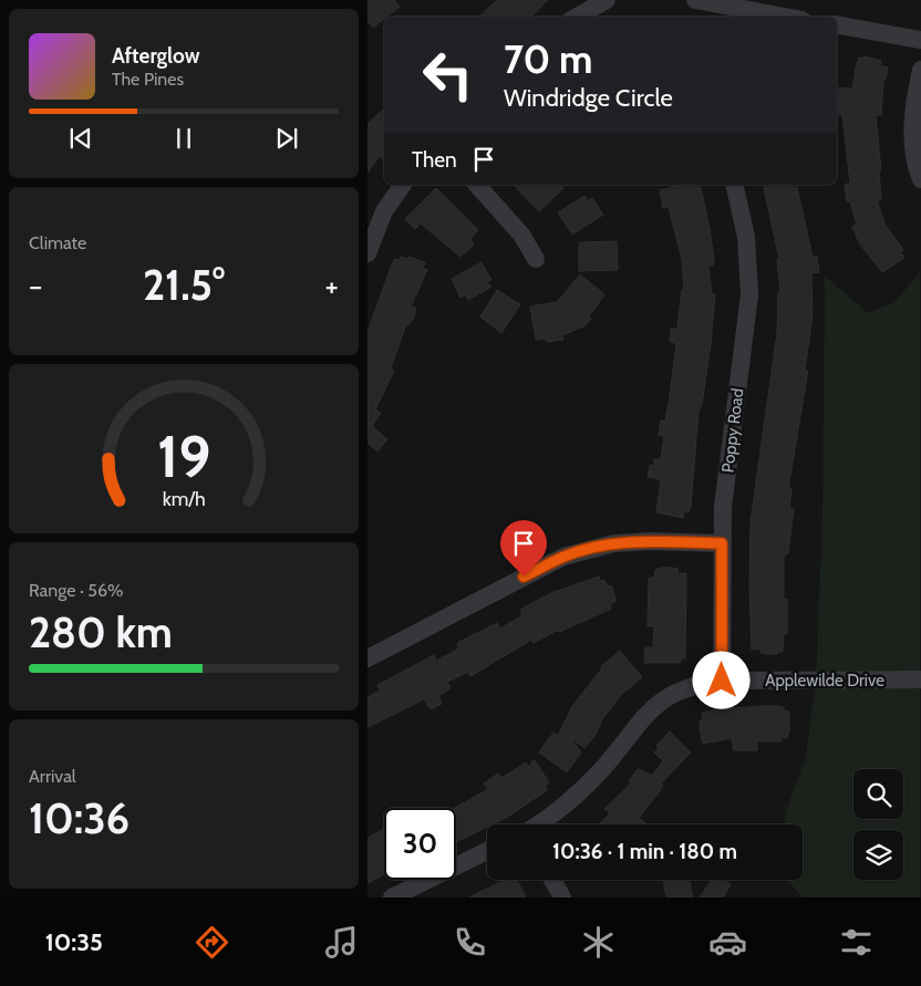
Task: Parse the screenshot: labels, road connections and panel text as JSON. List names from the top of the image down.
{
  "streets": {
    "street": ["Poppy Road", "Applewilde Drive"]
  },
  "crossings": [
    ["Poppy Road", "Applewilde Drive"]
  ],
  "page": {
    "turn": ["70 m", "Windridge Circle"],
    "song": ["Afterglow", "The Pines"],
    "then": "Then",
    "tile": [
      "Climate",
      ["Range · 56%", "280 km"],
      ["Arrival", "10:36"]
    ],
    "heat": ["−", "21.5°", "+"],
    "limit": "30",
    "trip": "10:36 · 1 min · 180 m",
    "tabs": "10:35",
    "gauge": ["19", "km/h"]
  }
}
